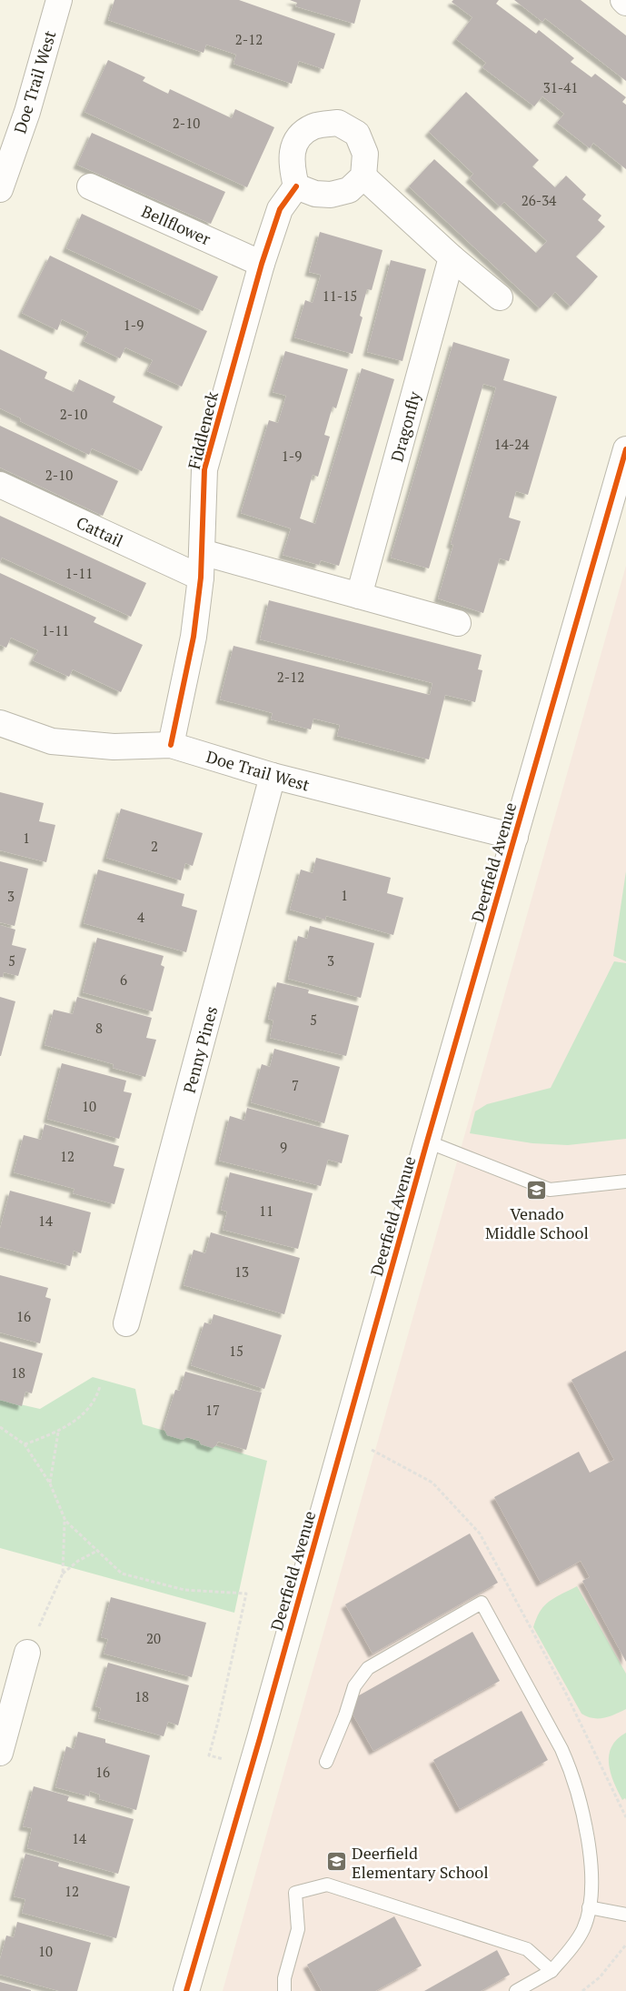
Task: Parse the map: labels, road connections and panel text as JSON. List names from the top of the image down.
{
  "streets": {
    "street": [
      "Doe Trail West",
      "Bellflower",
      "Dragonfly",
      "Fiddleneck",
      "Cattail",
      "Deerfield Avenue",
      "Penny Pines"
    ]
  },
  "crossings": [
    ["Doe Trail West", "Fiddleneck"],
    ["Doe Trail West", "Deerfield Avenue"],
    ["Doe Trail West", "Penny Pines"],
    ["Bellflower", "Fiddleneck"],
    ["Fiddleneck", "Cattail"]
  ],
  "places": {
    "school or university": ["Venado Middle School", "Deerfield Elementary School"]
  },
  "house_numbers": [
    "2-12",
    "31-41",
    "2-10",
    "26-34",
    "11-15",
    "1-9",
    "2-10",
    "14-24",
    "1-9",
    "2-10",
    "1-11",
    "1-11",
    "2-12",
    "1",
    "2",
    "1",
    "3",
    "4",
    "5",
    "3",
    "6",
    "5",
    "8",
    "7",
    "10",
    "9",
    "12",
    "11",
    "14",
    "13",
    "16",
    "15",
    "18",
    "17",
    "20",
    "18",
    "16",
    "14",
    "12",
    "10"
  ]
}
